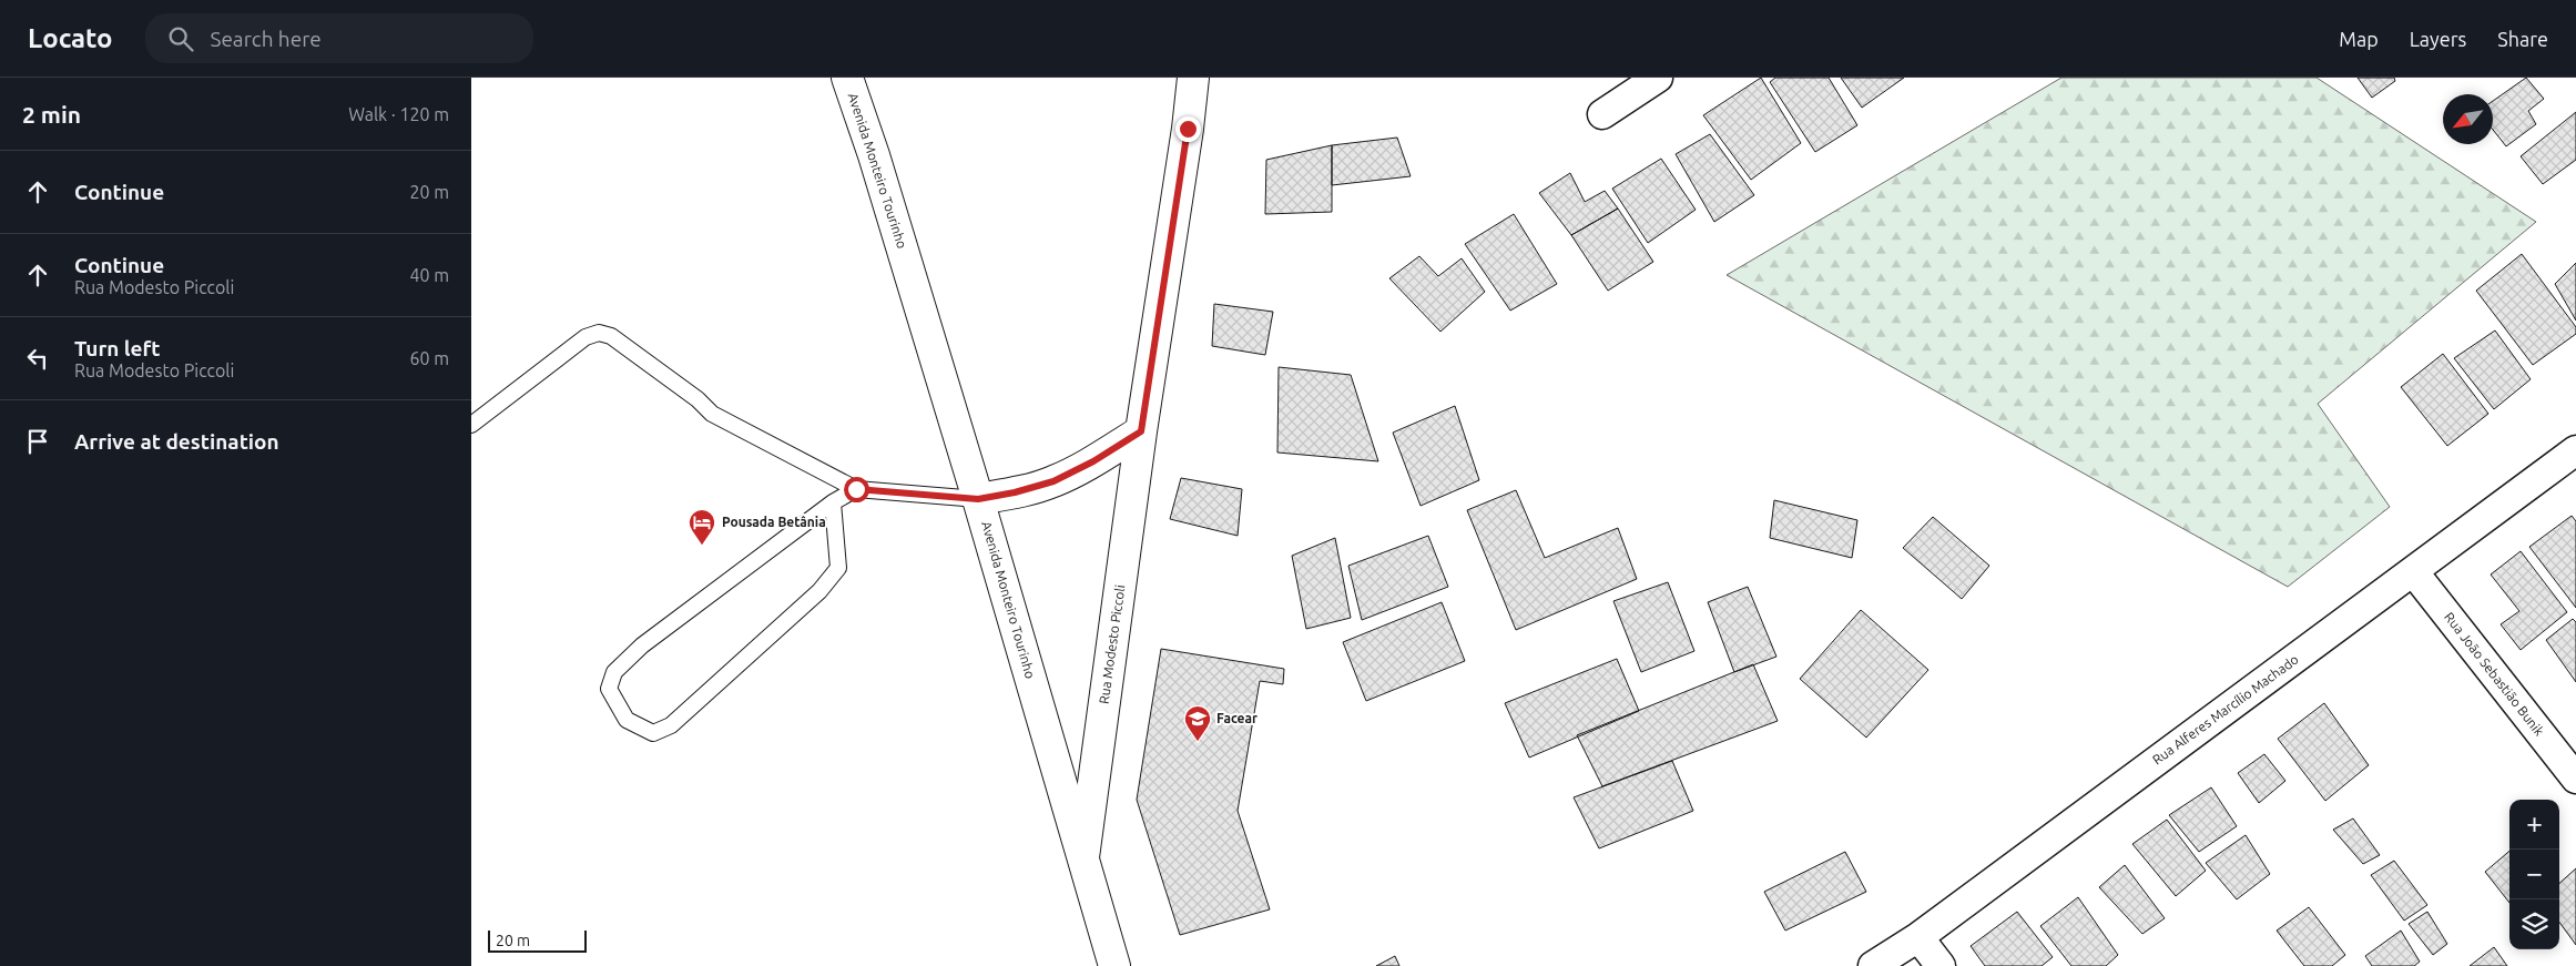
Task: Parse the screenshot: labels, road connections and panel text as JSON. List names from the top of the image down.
{
  "streets": {
    "street": [
      "Avenida Monteiro Tourinho",
      "Rua Modesto Piccoli",
      "Rua João Sebastião Bunik",
      "Rua Alferes Marcílio Machado"
    ]
  },
  "crossings": [
    ["Avenida Monteiro Tourinho", "Rua Modesto Piccoli"],
    ["Rua João Sebastião Bunik", "Rua Alferes Marcílio Machado"]
  ],
  "places": {
    "hotel": ["Pousada Betânia"],
    "school or university": ["Facear"]
  },
  "scale_bar": "20 m",
  "north": "bottom left",
  "page": {
    "header": "Locato",
    "search": "Search here",
    "nav": ["Map", "Layers", "Share"],
    "heading": ["2 min", "Walk · 120 m"],
    "list": [
      ["Continue", "20 m"],
      ["Continue", "Rua Modesto Piccoli", "40 m"],
      ["Turn left", "Rua Modesto Piccoli", "60 m"],
      "Arrive at destination"
    ],
    "map_buttons": ["+", "−"],
    "scale": "20 m"
  }
}
